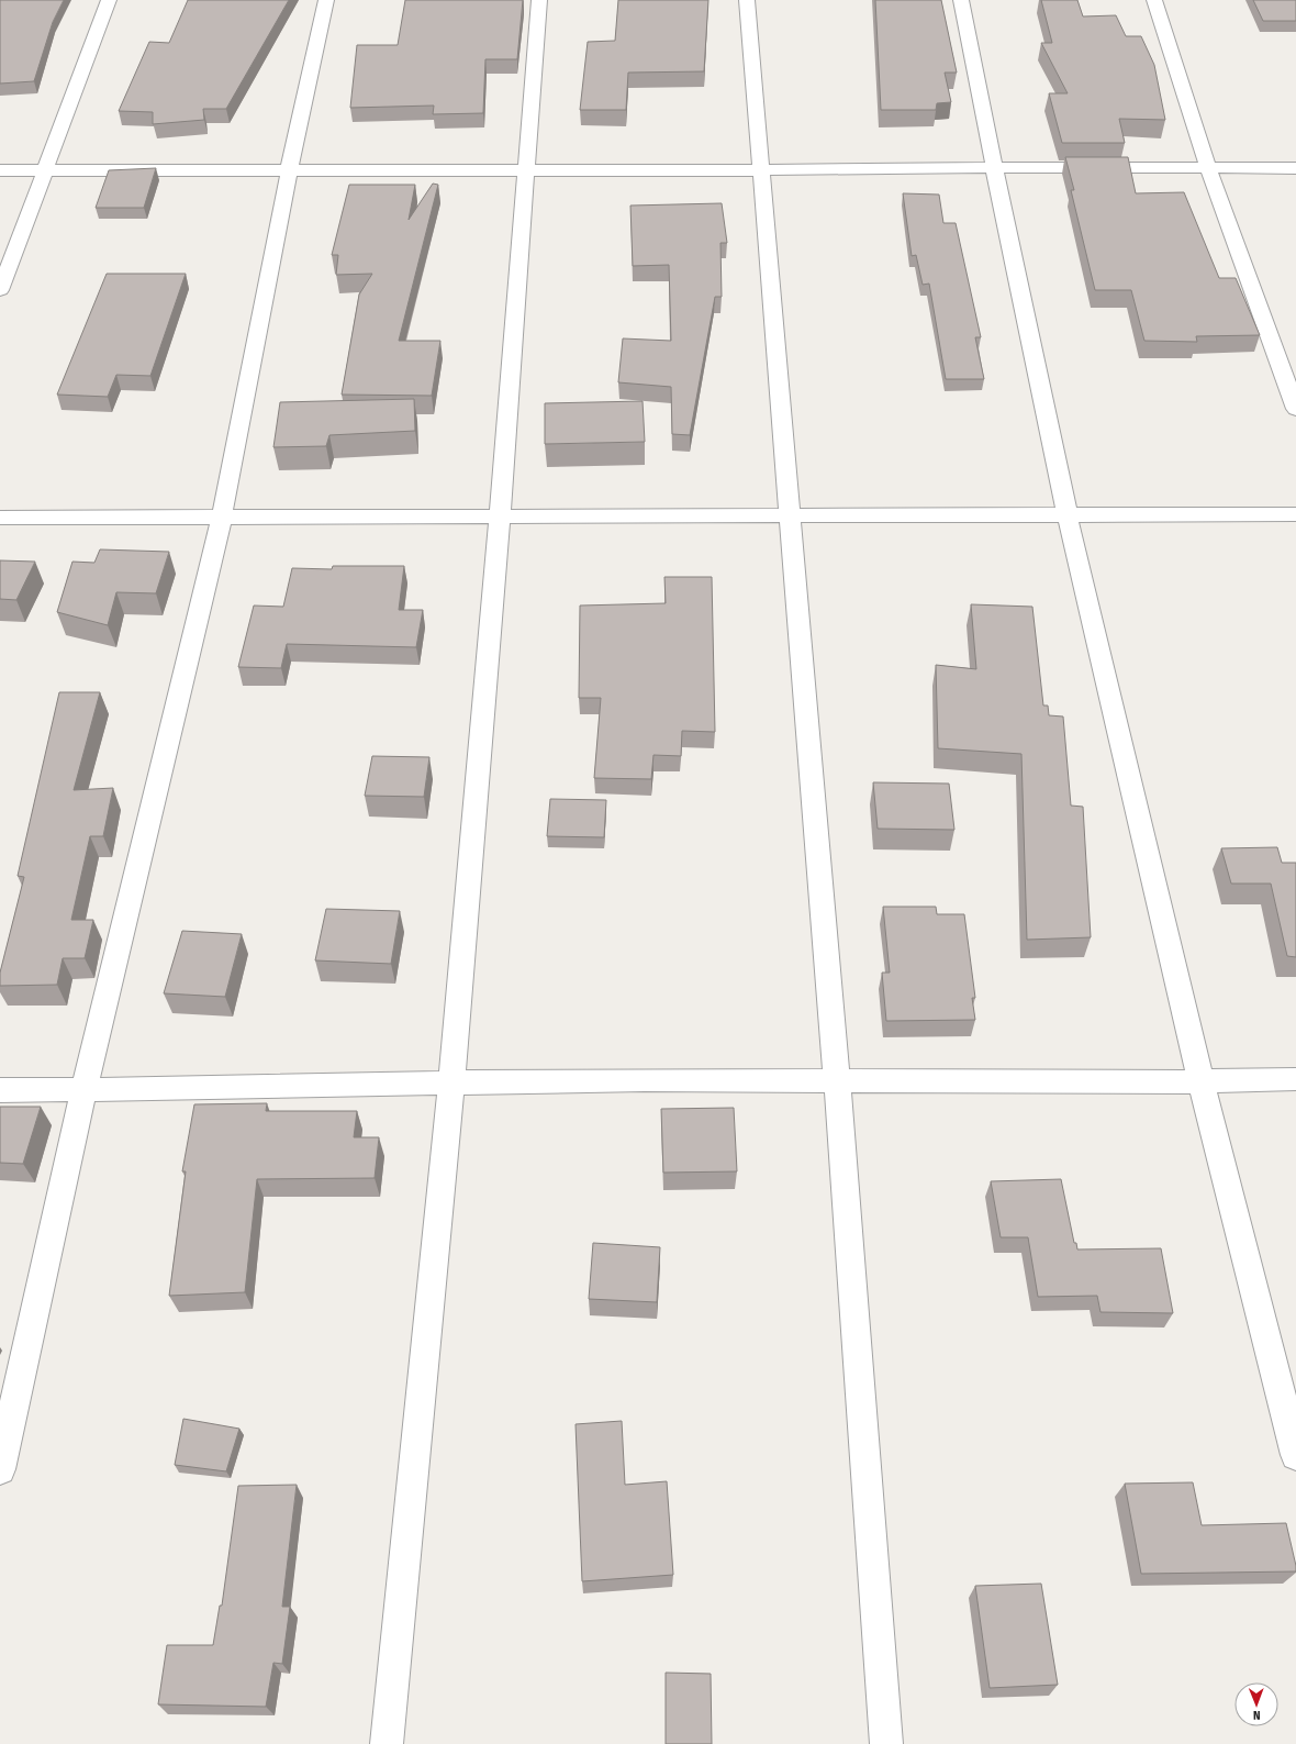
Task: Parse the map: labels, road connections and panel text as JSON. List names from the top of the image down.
{
  "north": "bottom"
}
